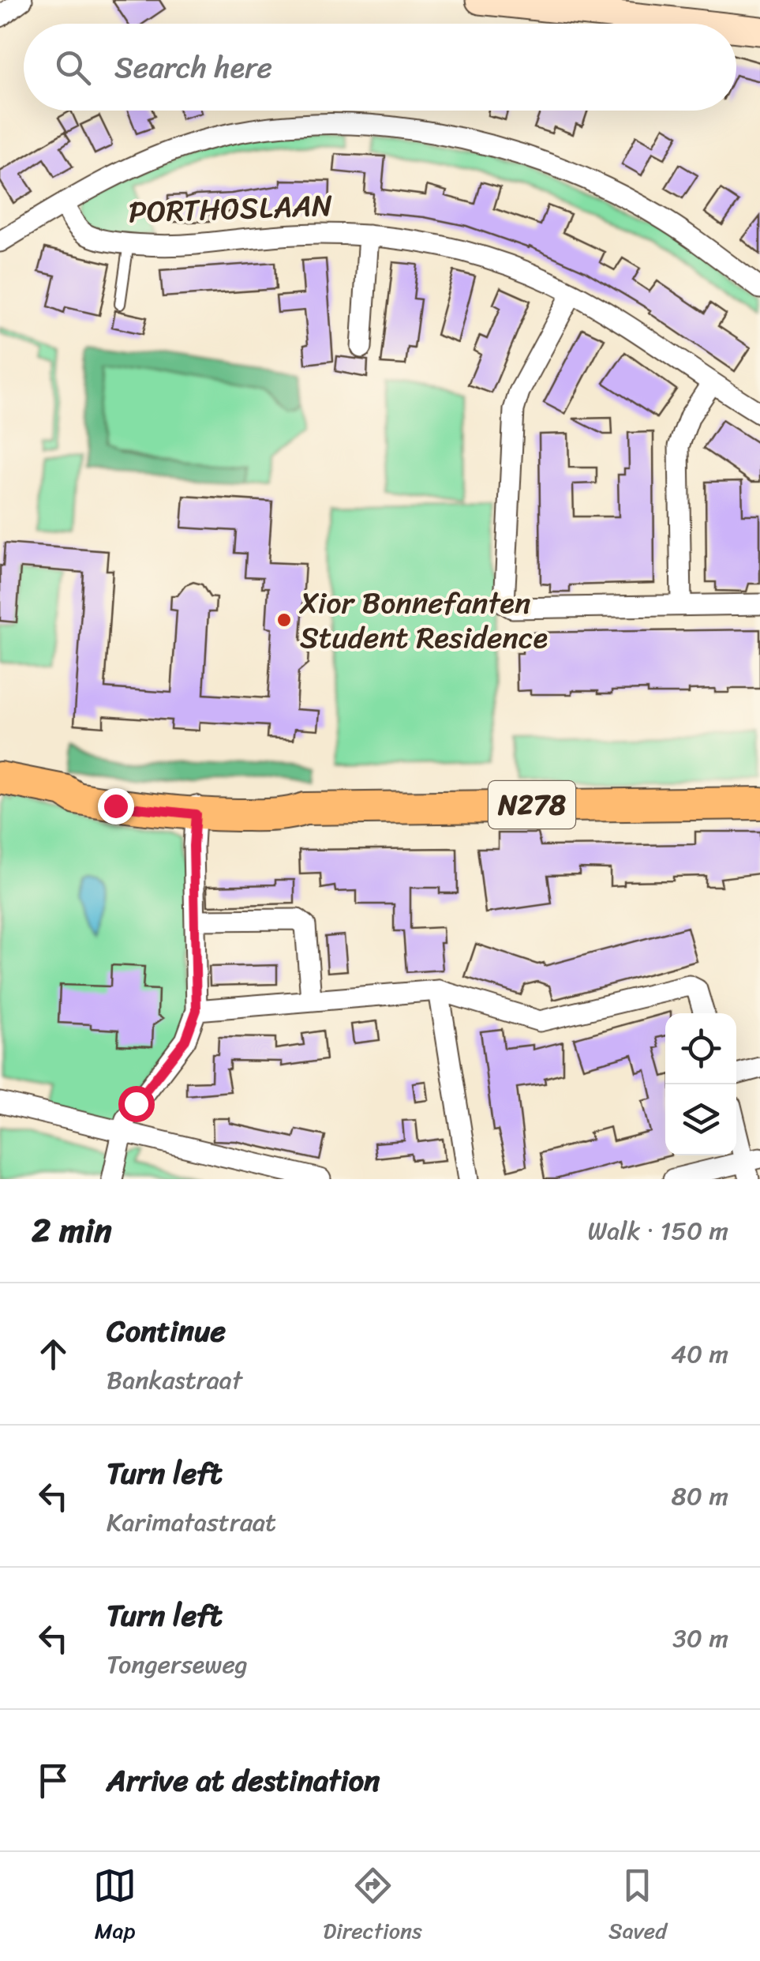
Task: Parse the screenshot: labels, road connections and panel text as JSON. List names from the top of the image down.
{
  "streets": {
    "main road": ["N278"],
    "street": ["PORTHOSLAAN"]
  },
  "places": ["Xior Bonnefanten Student Residence"],
  "page": {
    "search": "Search here",
    "heading": ["2 min", "Walk · 150 m"],
    "list": [
      ["Continue", "Bankastraat", "40 m"],
      ["Turn left", "Karimatastraat", "80 m"],
      ["Turn left", "Tongerseweg", "30 m"],
      "Arrive at destination"
    ],
    "nav": ["Map", "Directions", "Saved"]
  }
}
